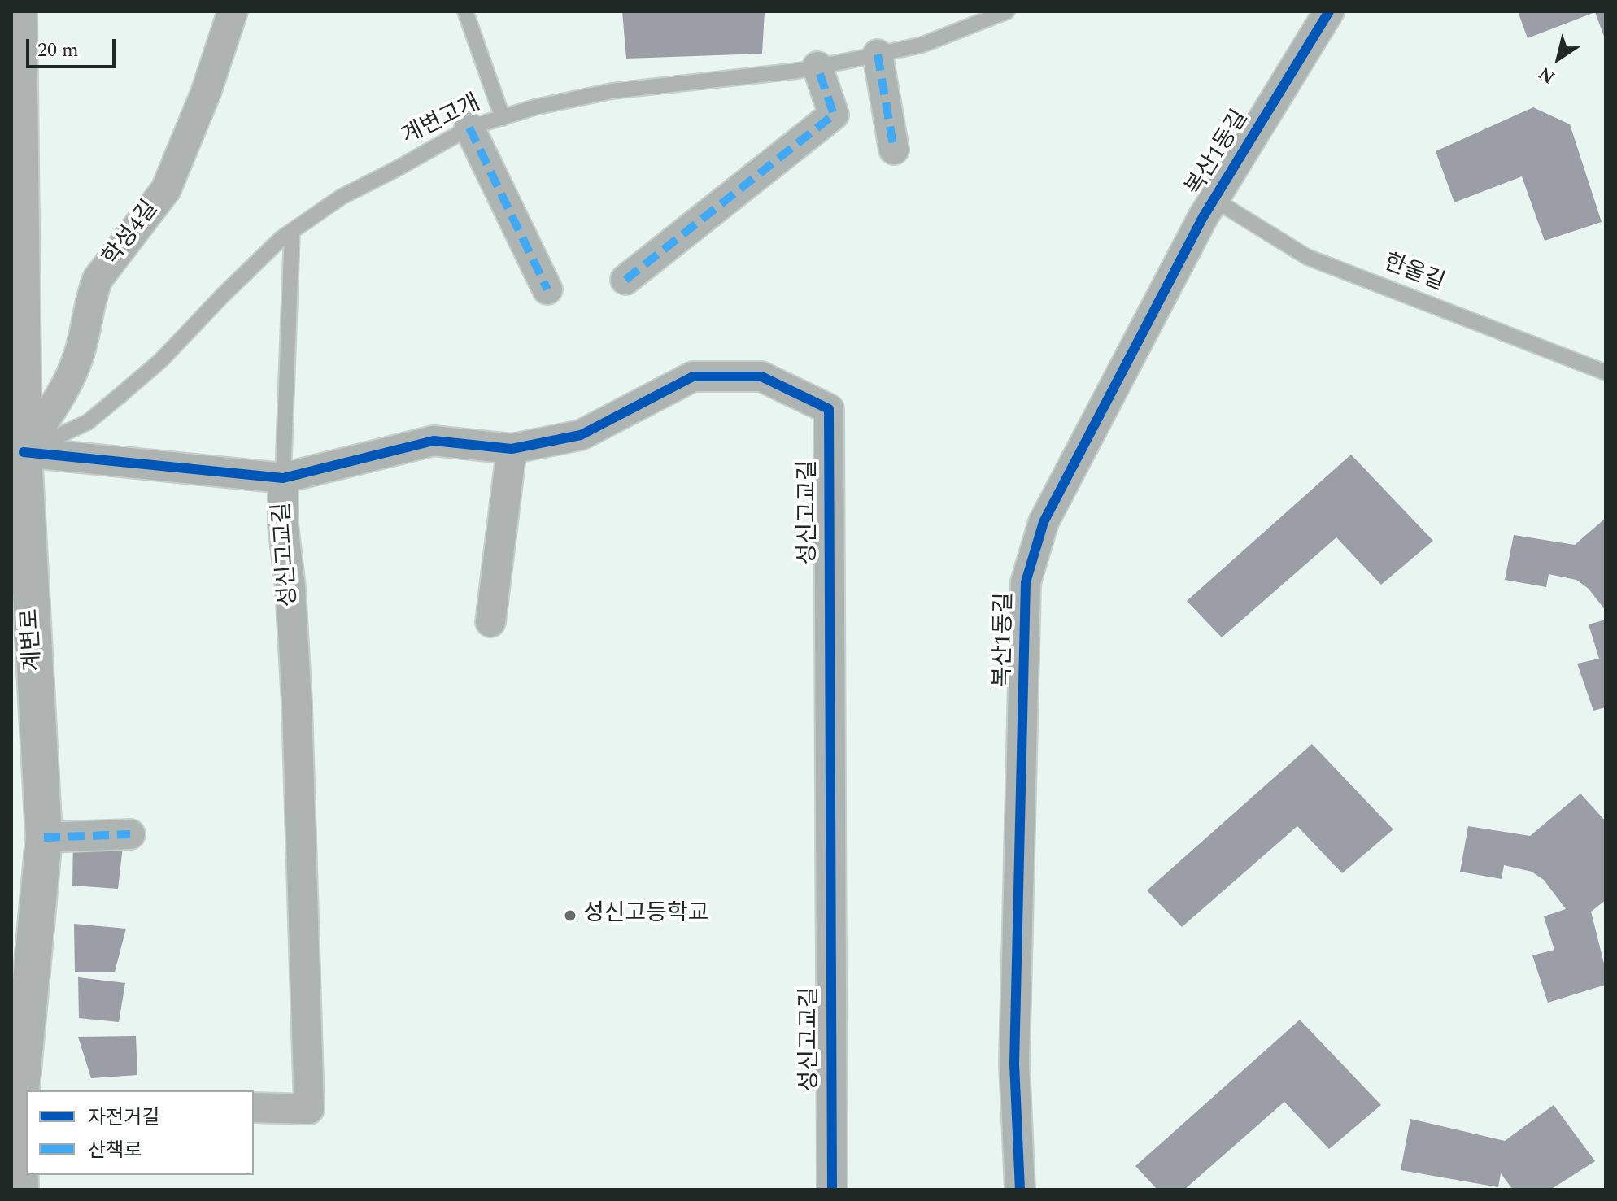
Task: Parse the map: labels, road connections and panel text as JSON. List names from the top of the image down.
{
  "streets": {
    "street": [
      "복산1동길",
      "학성4길",
      "성신고교길",
      "계변로"
    ],
    "lane": ["계변고개", "한울길"]
  },
  "crossings": [
    ["계변고개", "학성4길"],
    ["계변고개", "계변로"],
    ["복산1동길", "한울길"],
    ["학성4길", "계변로"]
  ],
  "places": ["성신고등학교"],
  "legend": ["자전거길", "산책로"],
  "scale_bar": "20 m",
  "north": "bottom left"
}
